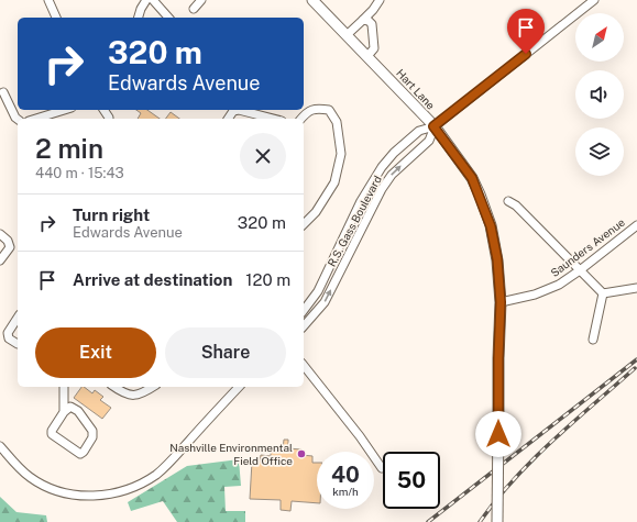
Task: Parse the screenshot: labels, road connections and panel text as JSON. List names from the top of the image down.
{
  "streets": {
    "main road": ["Hart Lane"],
    "street": ["R.S. Gass Boulevard", "Saunders Avenue"]
  },
  "crossings": [
    ["Hart Lane", "R.S. Gass Boulevard"],
    ["Hart Lane", "Saunders Avenue"]
  ],
  "places": ["Nashville Environmental Field Office"],
  "north": "top right",
  "page": {
    "turn": ["320 m", "Edwards Avenue"],
    "heading": ["2 min", "440 m · 15:43"],
    "list": [
      {
        "name": "Turn right",
        "note": "Edwards Avenue",
        "value": "320 m"
      },
      {
        "name": "Arrive at destination",
        "value": "120 m"
      }
    ],
    "buttons": ["Exit", "Share"],
    "speed": "40 km/h",
    "limit": "50"
  }
}
